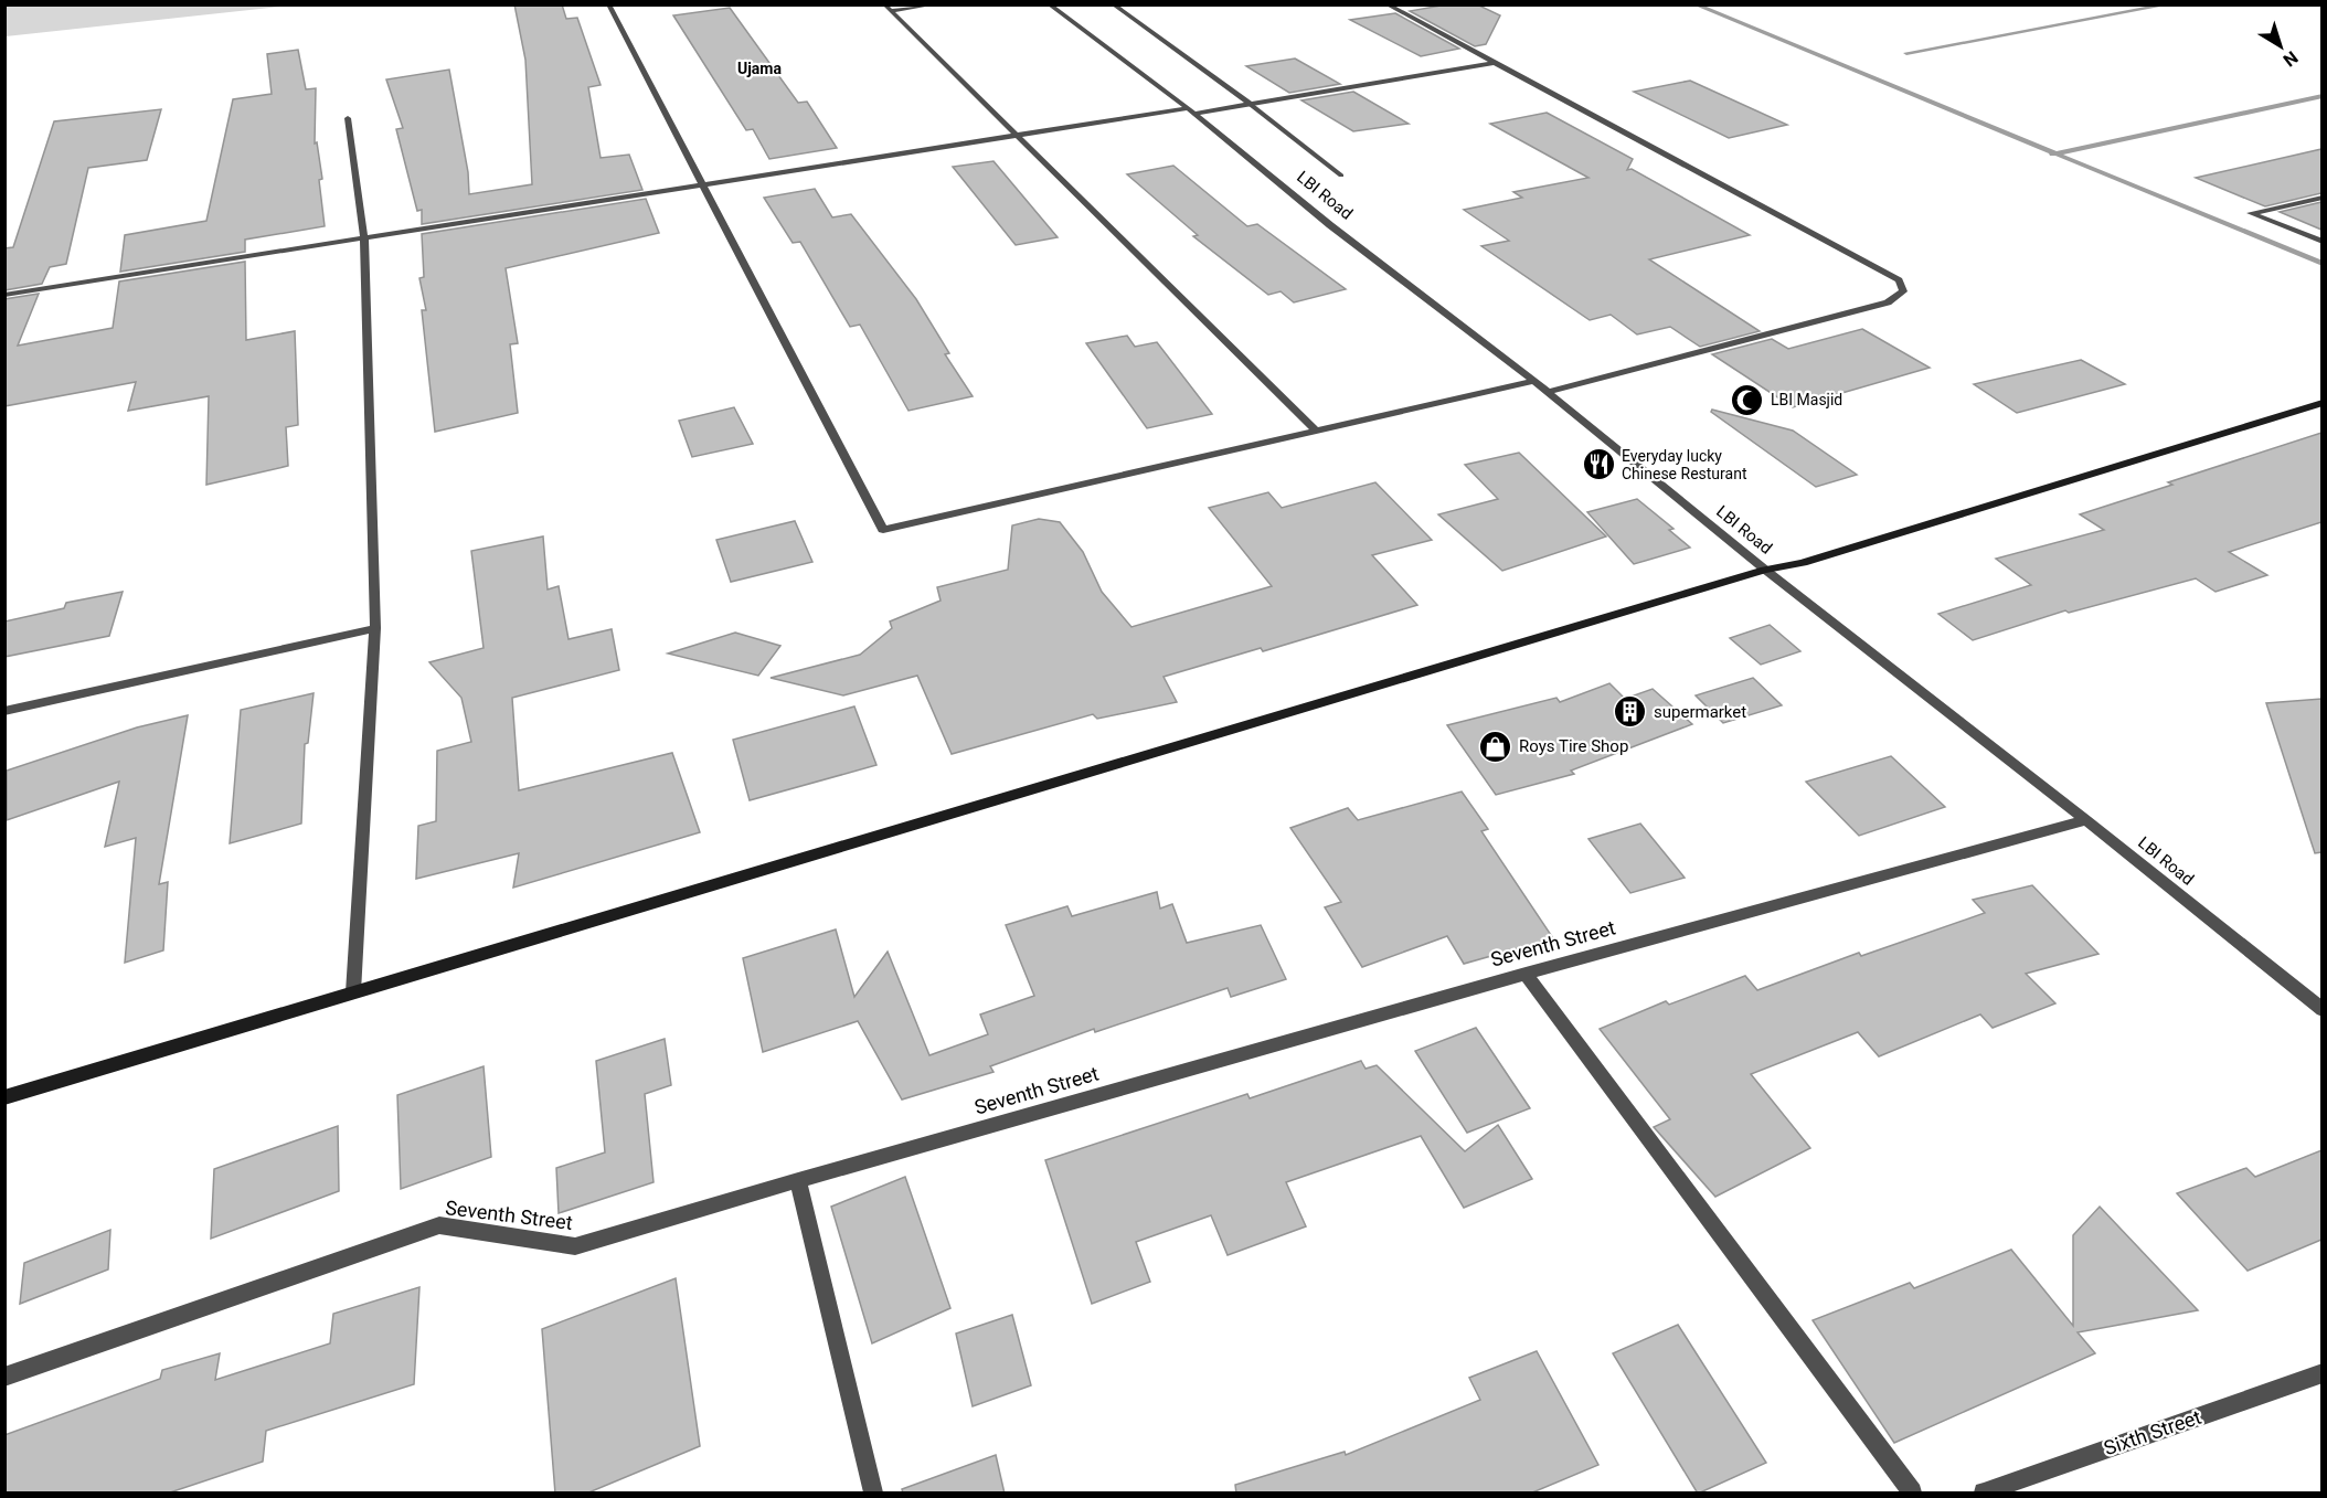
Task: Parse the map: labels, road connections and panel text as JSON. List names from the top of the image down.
{
  "streets": {
    "street": ["LBI Road", "Seventh Street", "Sixth Street"]
  },
  "crossings": [
    ["LBI Road", "Seventh Street"]
  ],
  "districts": ["Ujama"],
  "places": {
    "mosque": ["LBI Masjid"],
    "restaurant": ["Everyday lucky Chinese Resturant"],
    "building": ["supermarket"],
    "shop": ["Roys Tire Shop"]
  },
  "north": "bottom right"
}
